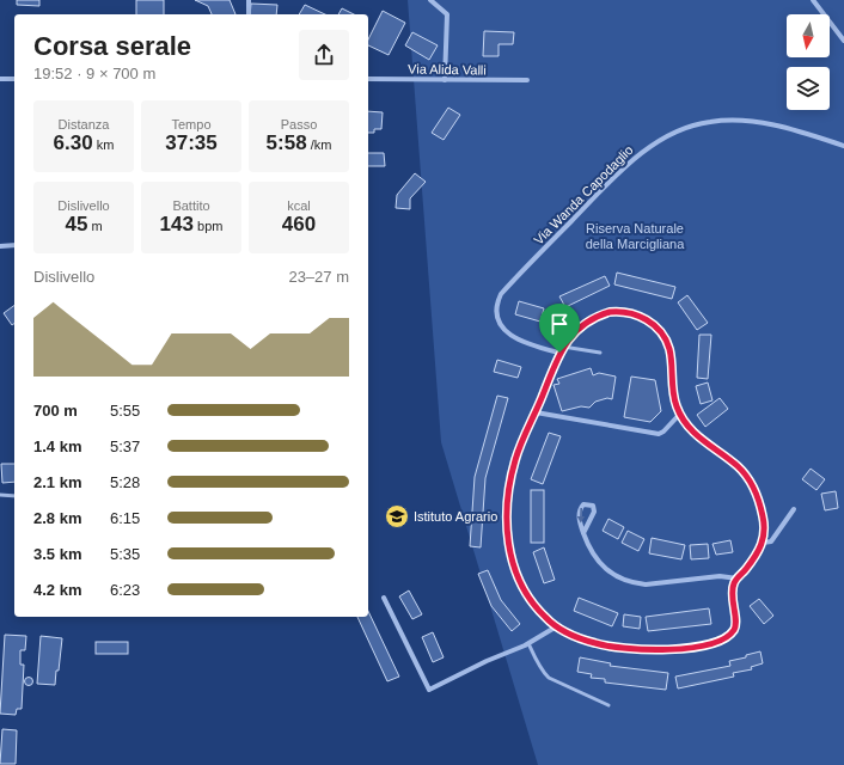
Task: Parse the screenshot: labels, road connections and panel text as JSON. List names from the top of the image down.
{
  "streets": {
    "street": ["Via Alida Valli", "Via Wanda Capodaglio"]
  },
  "parks": ["Riserva Naturale della Marcigliana"],
  "places": {
    "school or university": ["Istituto Agrario"]
  },
  "north": "bottom",
  "page": {
    "heading": ["Corsa serale", "19:52 · 9 × 700 m"],
    "stats": [
      ["Distanza", "6.30 km"],
      ["Tempo", "37:35"],
      ["Passo", "5:58 /km"],
      ["Dislivello", "45 m"],
      ["Battito", "143 bpm"],
      ["kcal", "460"]
    ],
    "chart": ["Dislivello", "23–27 m"],
    "list": [
      {
        "name": "700 m",
        "note": "5:55"
      },
      {
        "name": "1.4 km",
        "note": "5:37"
      },
      {
        "name": "2.1 km",
        "note": "5:28"
      },
      {
        "name": "2.8 km",
        "note": "6:15"
      },
      {
        "name": "3.5 km",
        "note": "5:35"
      },
      {
        "name": "4.2 km",
        "note": "6:23"
      }
    ]
  }
}
